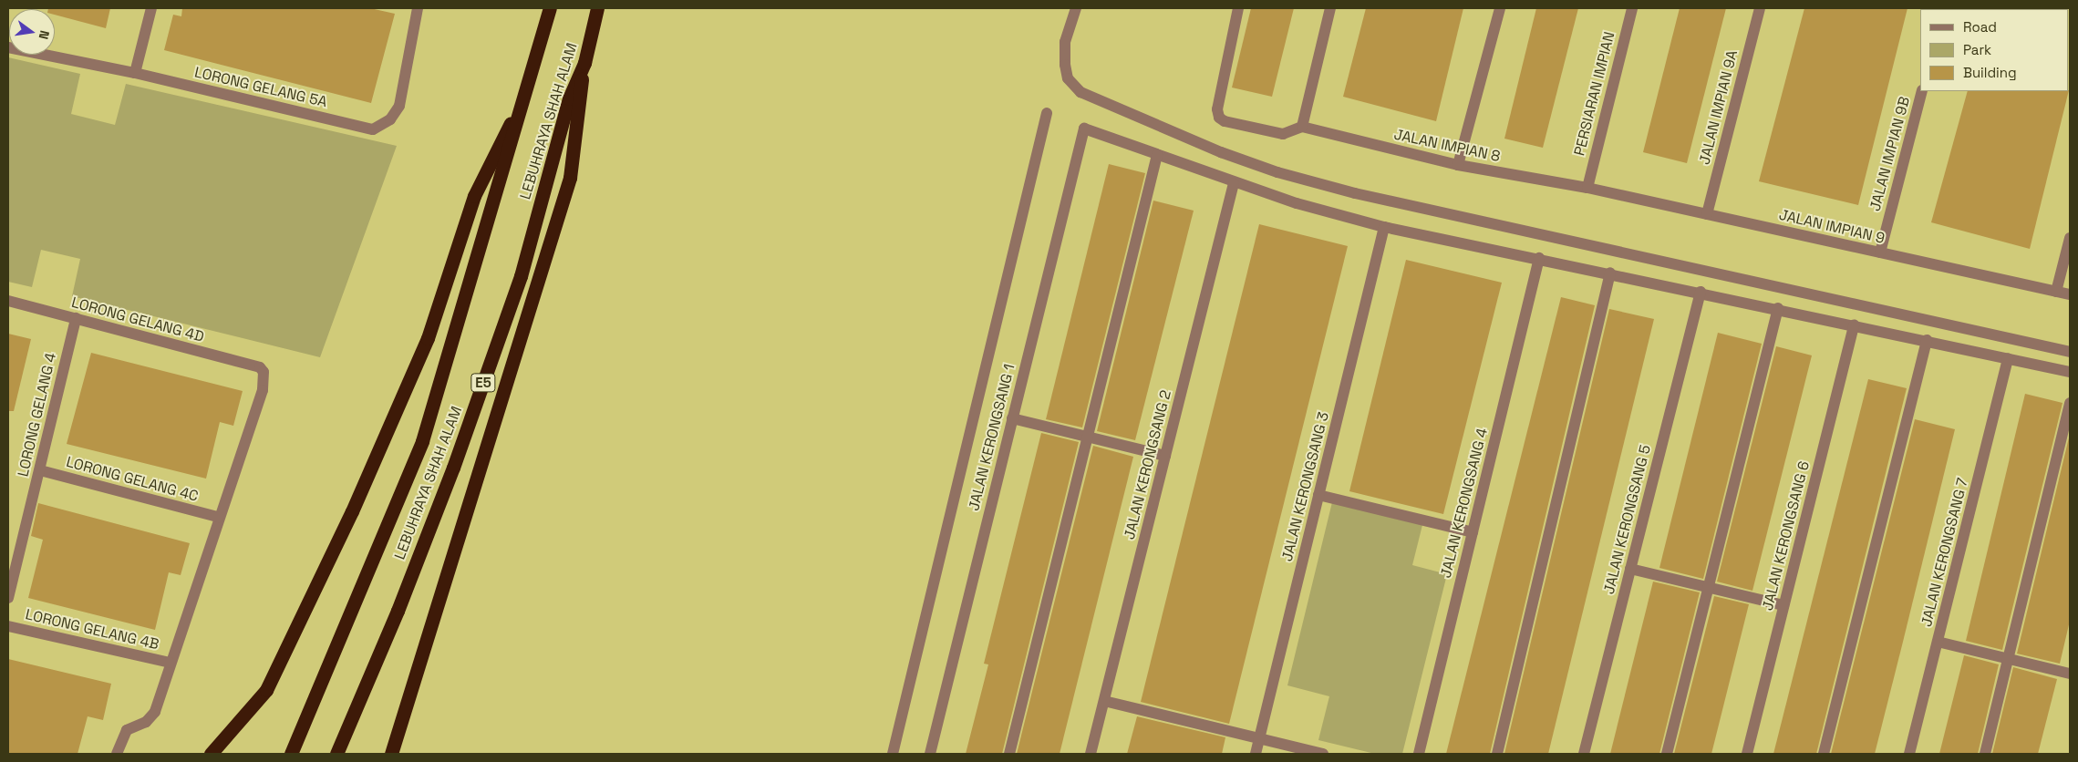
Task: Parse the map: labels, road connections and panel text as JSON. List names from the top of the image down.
{
  "streets": {
    "highway": ["LEBUHRAYA SHAH ALAM", "E5"],
    "street": [
      "LORONG GELANG 5A",
      "PERSIARAN IMPIAN",
      "JALAN IMPIAN 9A",
      "JALAN IMPIAN 8",
      "JALAN IMPIAN 9B",
      "JALAN IMPIAN 9",
      "LORONG GELANG 4D",
      "LORONG GELANG 4",
      "JALAN KERONGSANG 1",
      "JALAN KERONGSANG 2",
      "LORONG GELANG 4C",
      "JALAN KERONGSANG 3",
      "JALAN KERONGSANG 4",
      "JALAN KERONGSANG 5",
      "JALAN KERONGSANG 6",
      "JALAN KERONGSANG 7",
      "LORONG GELANG 4B"
    ]
  },
  "crossings": [
    ["PERSIARAN IMPIAN", "JALAN IMPIAN 8"],
    ["PERSIARAN IMPIAN", "JALAN IMPIAN 9"],
    ["JALAN IMPIAN 9A", "JALAN IMPIAN 9"],
    ["JALAN IMPIAN 8", "JALAN IMPIAN 9"],
    ["JALAN IMPIAN 9B", "JALAN IMPIAN 9"],
    ["LORONG GELANG 4D", "LORONG GELANG 4"],
    ["LORONG GELANG 4D", "LORONG GELANG 4C"],
    ["LORONG GELANG 4", "LORONG GELANG 4C"]
  ],
  "legend": ["Road", "Park", "Building"],
  "north": "right"
}
